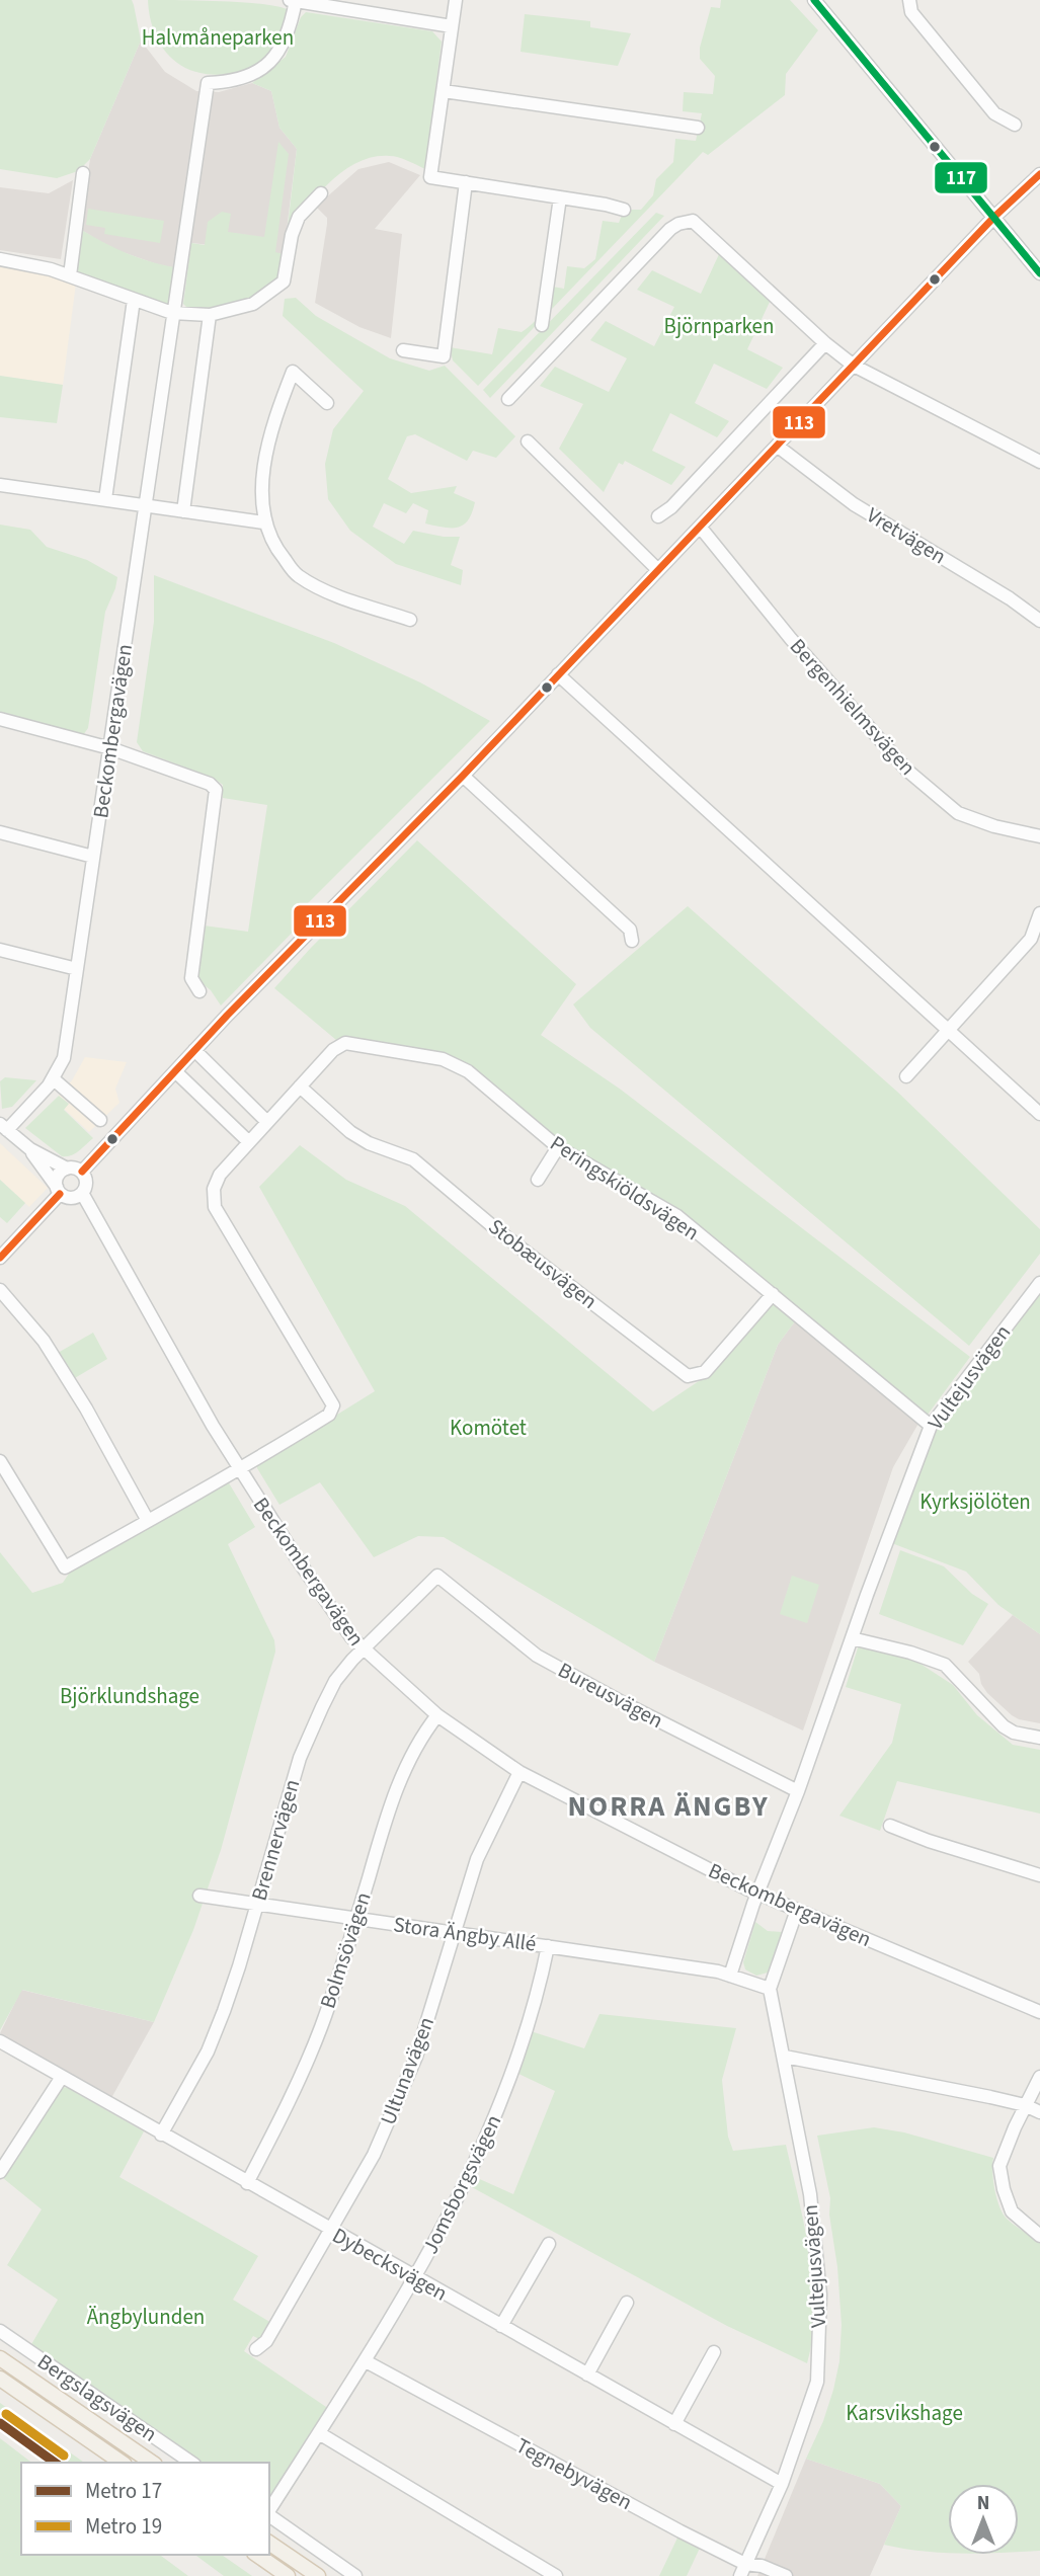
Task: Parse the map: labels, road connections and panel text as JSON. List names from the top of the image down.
{
  "streets": {
    "main road": ["Bergslagsvägen"],
    "street": [
      "Vretvägen",
      "Bergenhielmsvägen",
      "Beckombergavägen",
      "Peringskiöldsvägen",
      "Stobæusvägen",
      "Vultejusvägen",
      "Bureusvägen",
      "Brennervägen",
      "Stora Ängby Allé",
      "Bolmsövägen",
      "Ultunavägen",
      "Jomsborgsvägen",
      "Dybecksvägen",
      "Tegnebyvägen"
    ]
  },
  "crossings": [
    ["Beckombergavägen", "Peringskiöldsvägen"],
    ["Beckombergavägen", "Vultejusvägen"],
    ["Beckombergavägen", "Brennervägen"],
    ["Beckombergavägen", "Bolmsövägen"],
    ["Beckombergavägen", "Ultunavägen"],
    ["Peringskiöldsvägen", "Stobæusvägen"],
    ["Peringskiöldsvägen", "Vultejusvägen"],
    ["Vultejusvägen", "Bureusvägen"],
    ["Vultejusvägen", "Stora Ängby Allé"],
    ["Vultejusvägen", "Dybecksvägen"],
    ["Vultejusvägen", "Tegnebyvägen"],
    ["Bureusvägen", "Brennervägen"],
    ["Brennervägen", "Stora Ängby Allé"],
    ["Brennervägen", "Dybecksvägen"],
    ["Stora Ängby Allé", "Bolmsövägen"],
    ["Stora Ängby Allé", "Ultunavägen"],
    ["Stora Ängby Allé", "Jomsborgsvägen"],
    ["Bolmsövägen", "Dybecksvägen"],
    ["Ultunavägen", "Dybecksvägen"],
    ["Jomsborgsvägen", "Dybecksvägen"],
    ["Jomsborgsvägen", "Tegnebyvägen"]
  ],
  "districts": ["NORRA ÄNGBY"],
  "parks": [
    "Halvmåneparken",
    "Björnparken",
    "Komötet",
    "Kyrksjölöten",
    "Björklundshage",
    "Ängbylunden",
    "Karsvikshage"
  ],
  "lines": [
    "transit line 117",
    "transit line 113",
    "metro line 19",
    "metro line 17"
  ],
  "legend": ["Metro 17", "Metro 19"],
  "north": "top"
}
